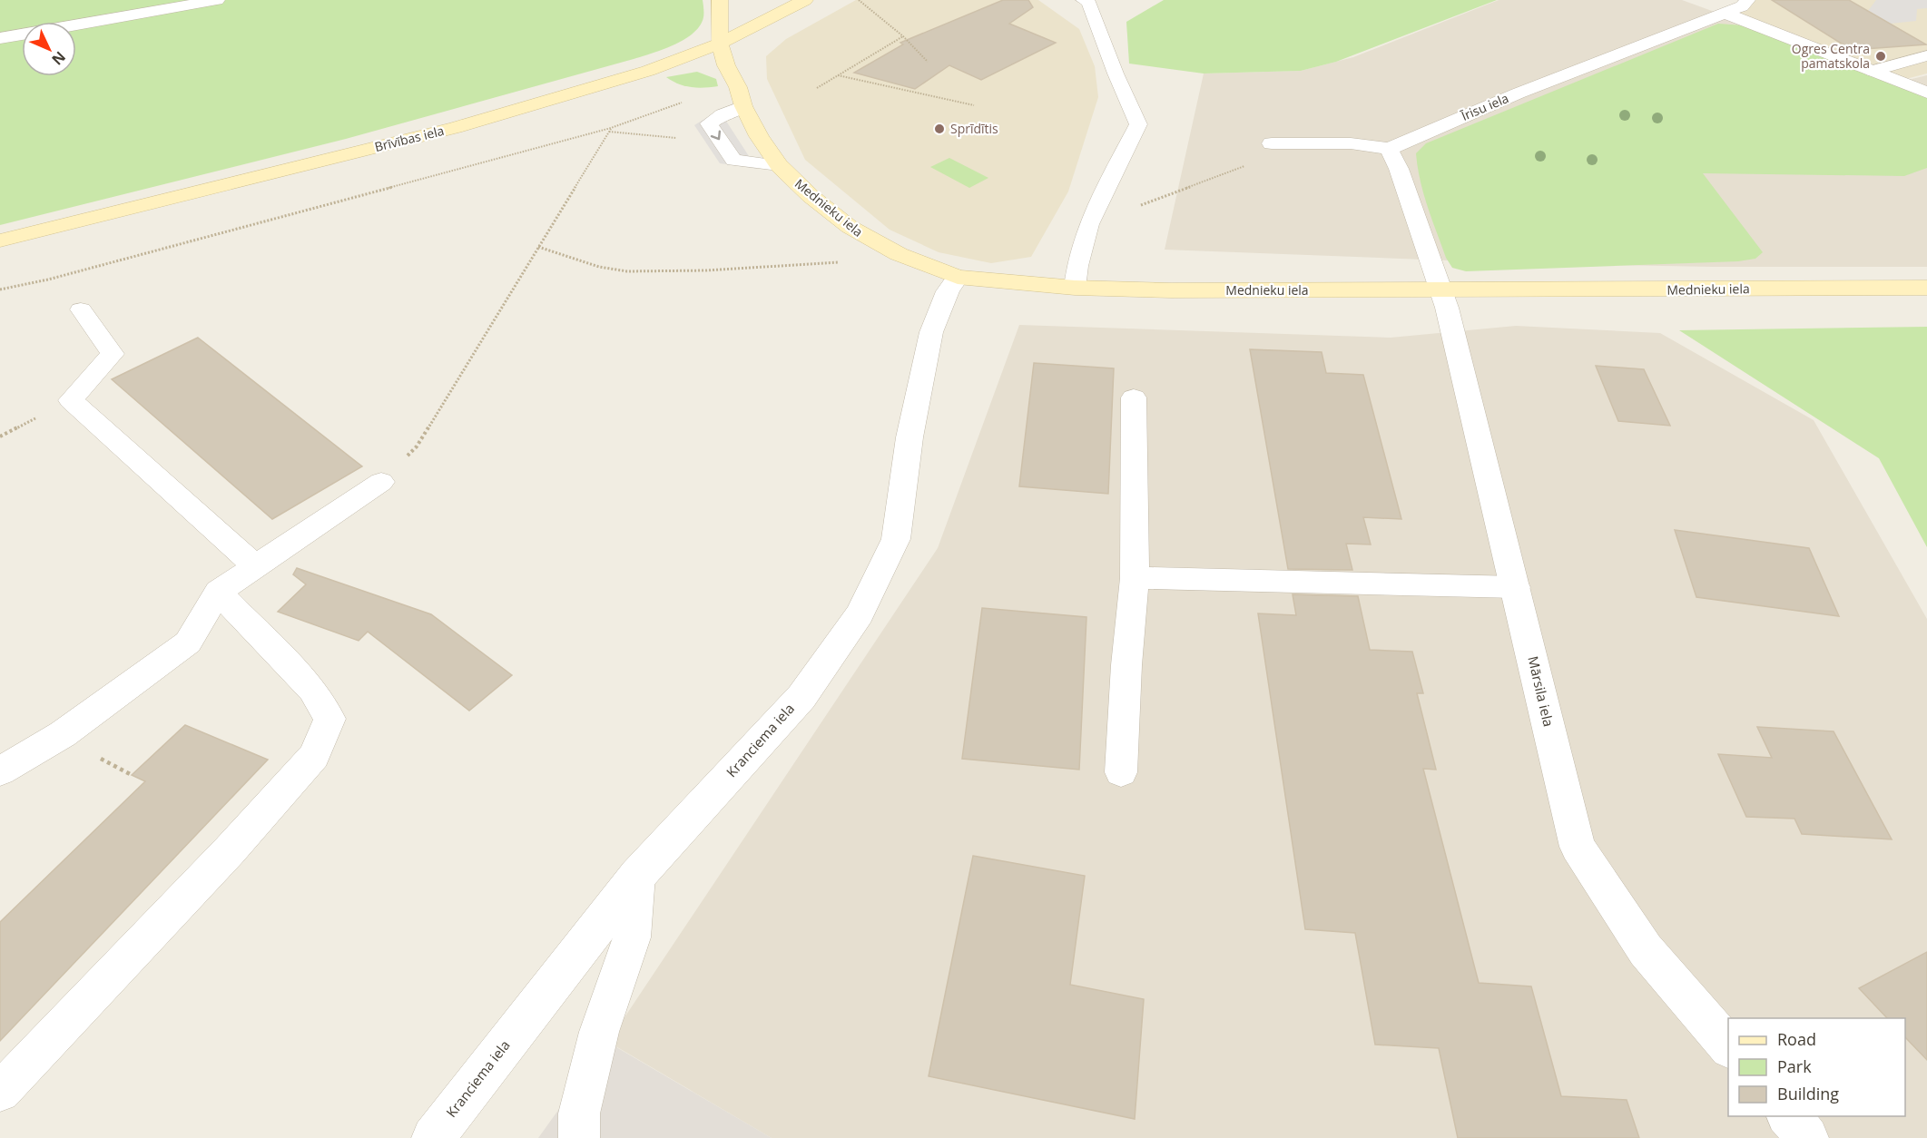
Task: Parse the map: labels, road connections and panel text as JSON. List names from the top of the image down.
{
  "streets": {
    "street": [
      "Īrisu iela",
      "Brīvības iela",
      "Mednieku iela",
      "Mārsila iela",
      "Kranciema iela"
    ]
  },
  "crossings": [
    ["Brīvības iela", "Mednieku iela"],
    ["Mednieku iela", "Mārsila iela"],
    ["Mednieku iela", "Kranciema iela"]
  ],
  "places": ["Ogres Centra pamatskola", "Sprīdītis"],
  "legend": ["Road", "Park", "Building"],
  "north": "bottom right"
}
